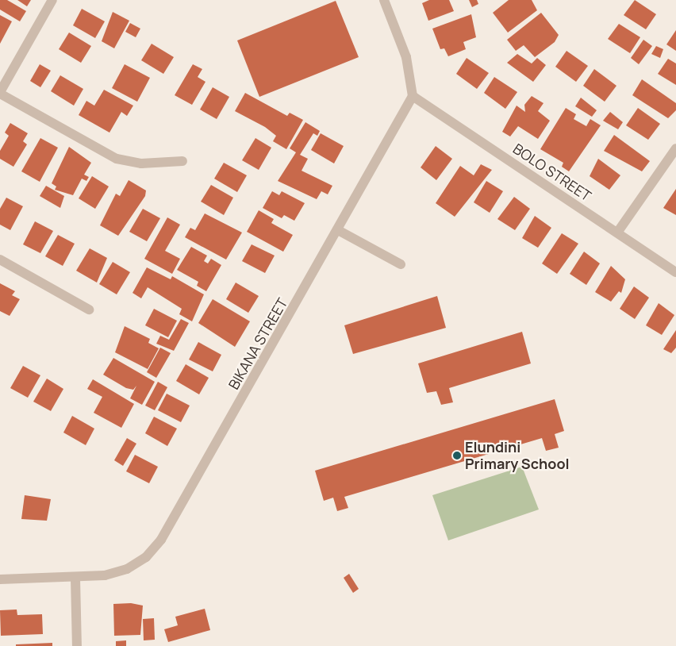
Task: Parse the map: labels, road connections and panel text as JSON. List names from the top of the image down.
{
  "streets": {
    "street": ["BOLO STREET", "BIKANA STREET"]
  },
  "crossings": [
    ["BOLO STREET", "BIKANA STREET"]
  ],
  "places": ["Elundini Primary School"]
}
